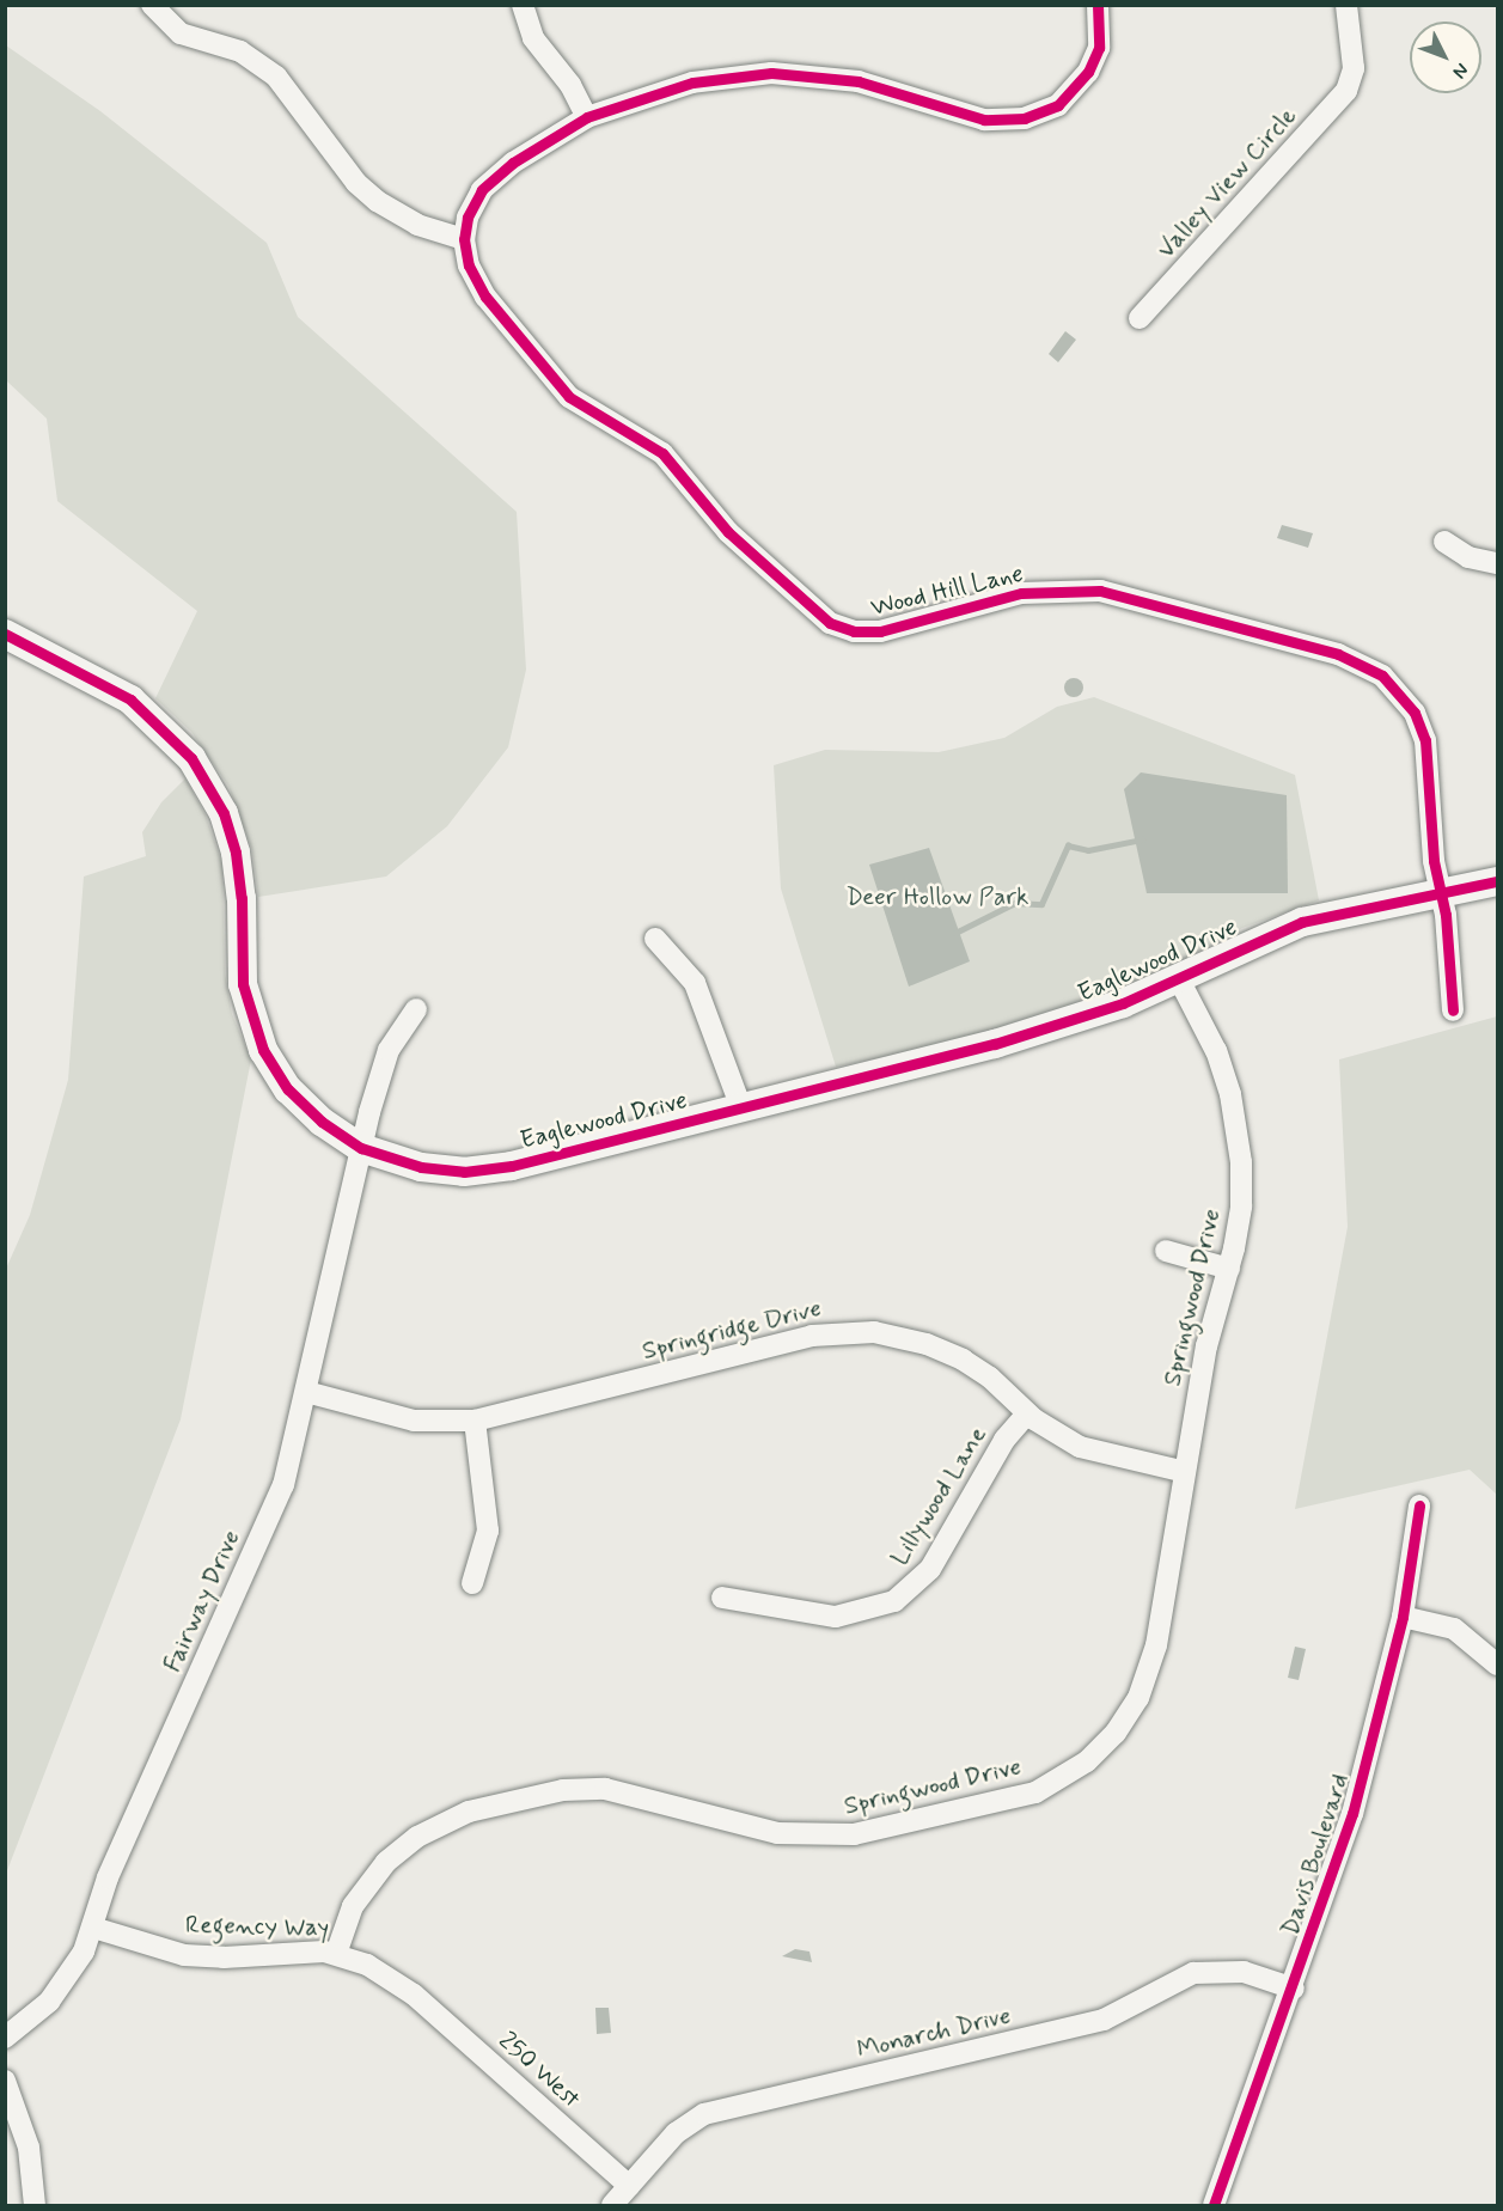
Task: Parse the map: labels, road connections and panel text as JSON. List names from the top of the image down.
{
  "streets": {
    "main road": ["Eaglewood Drive"],
    "street": [
      "Valley View Circle",
      "Wood Hill Lane",
      "Springwood Drive",
      "Springridge Drive",
      "Lillywood Lane",
      "Fairway Drive",
      "Davis Boulevard",
      "Regency Way",
      "Monarch Drive",
      "250 West"
    ]
  },
  "crossings": [
    ["Wood Hill Lane", "Eaglewood Drive"],
    ["Eaglewood Drive", "Springwood Drive"],
    ["Eaglewood Drive", "Fairway Drive"],
    ["Springwood Drive", "Springridge Drive"],
    ["Springwood Drive", "Regency Way"],
    ["Springridge Drive", "Lillywood Lane"],
    ["Springridge Drive", "Fairway Drive"],
    ["Fairway Drive", "Regency Way"],
    ["Davis Boulevard", "Monarch Drive"],
    ["Regency Way", "250 West"],
    ["Monarch Drive", "250 West"]
  ],
  "parks": ["Deer Hollow Park"],
  "north": "bottom right"
}
